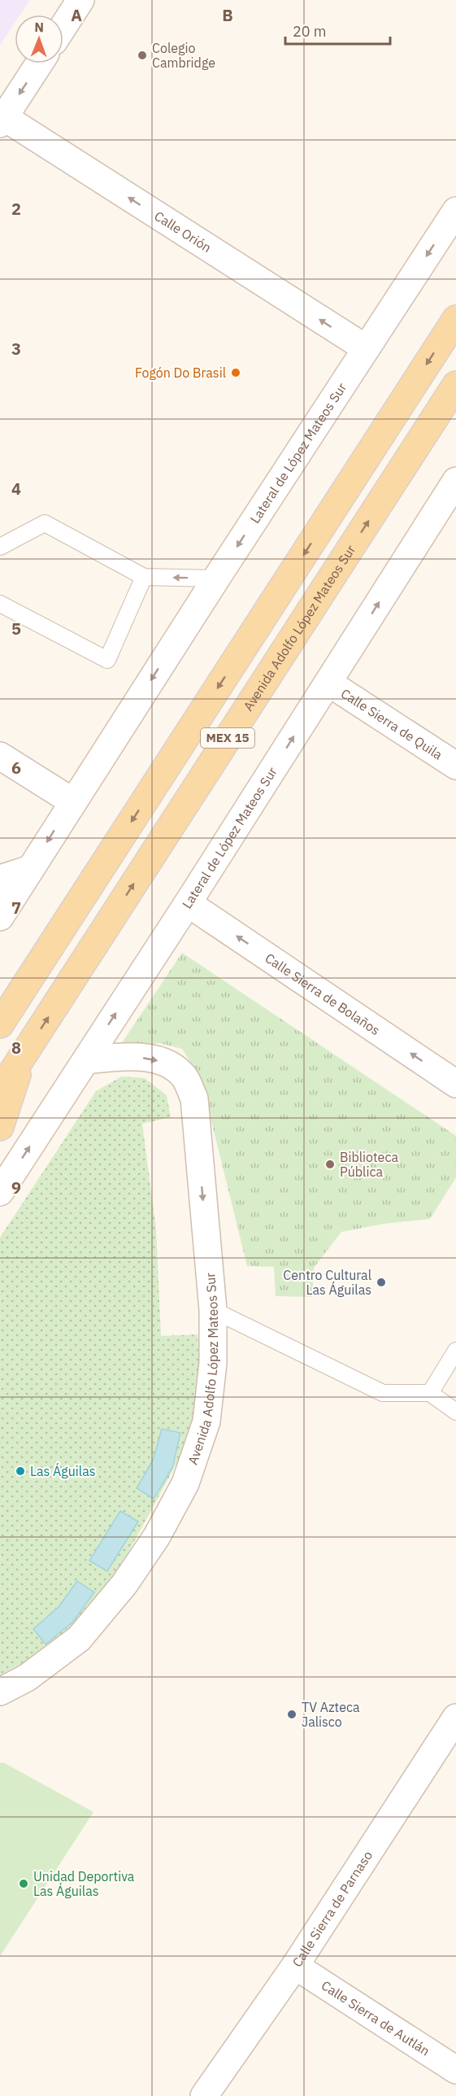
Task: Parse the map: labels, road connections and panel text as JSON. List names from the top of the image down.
{
  "streets": {
    "main road": ["Avenida Adolfo López Mateos Sur", "MEX 15"],
    "street": [
      "Calle Orión",
      "Lateral de López Mateos Sur",
      "Calle Sierra de Quila",
      "Calle Sierra de Bolaños",
      "Calle Sierra de Parnaso",
      "Calle Sierra de Autlán"
    ]
  },
  "crossings": [
    ["Calle Orión", "Lateral de López Mateos Sur"],
    ["Lateral de López Mateos Sur", "Avenida Adolfo López Mateos Sur"],
    ["Lateral de López Mateos Sur", "Calle Sierra de Quila"],
    ["Lateral de López Mateos Sur", "Calle Sierra de Bolaños"],
    ["Calle Sierra de Parnaso", "Calle Sierra de Autlán"]
  ],
  "one_way": ["Calle Orión", "Calle Sierra de Bolaños"],
  "places": [
    "Colegio Cambridge",
    "Fogón Do Brasil",
    "Biblioteca Pública",
    "Centro Cultural Las Águilas",
    "Las Águilas",
    "TV Azteca Jalisco",
    "Unidad Deportiva Las Águilas"
  ],
  "scale_bar": "20 m",
  "north": "top",
  "grid": {
    "columns": ["A", "B"],
    "rows": [
      "2",
      "3",
      "4",
      "5",
      "6",
      "7",
      "8",
      "9"
    ]
  }
}
